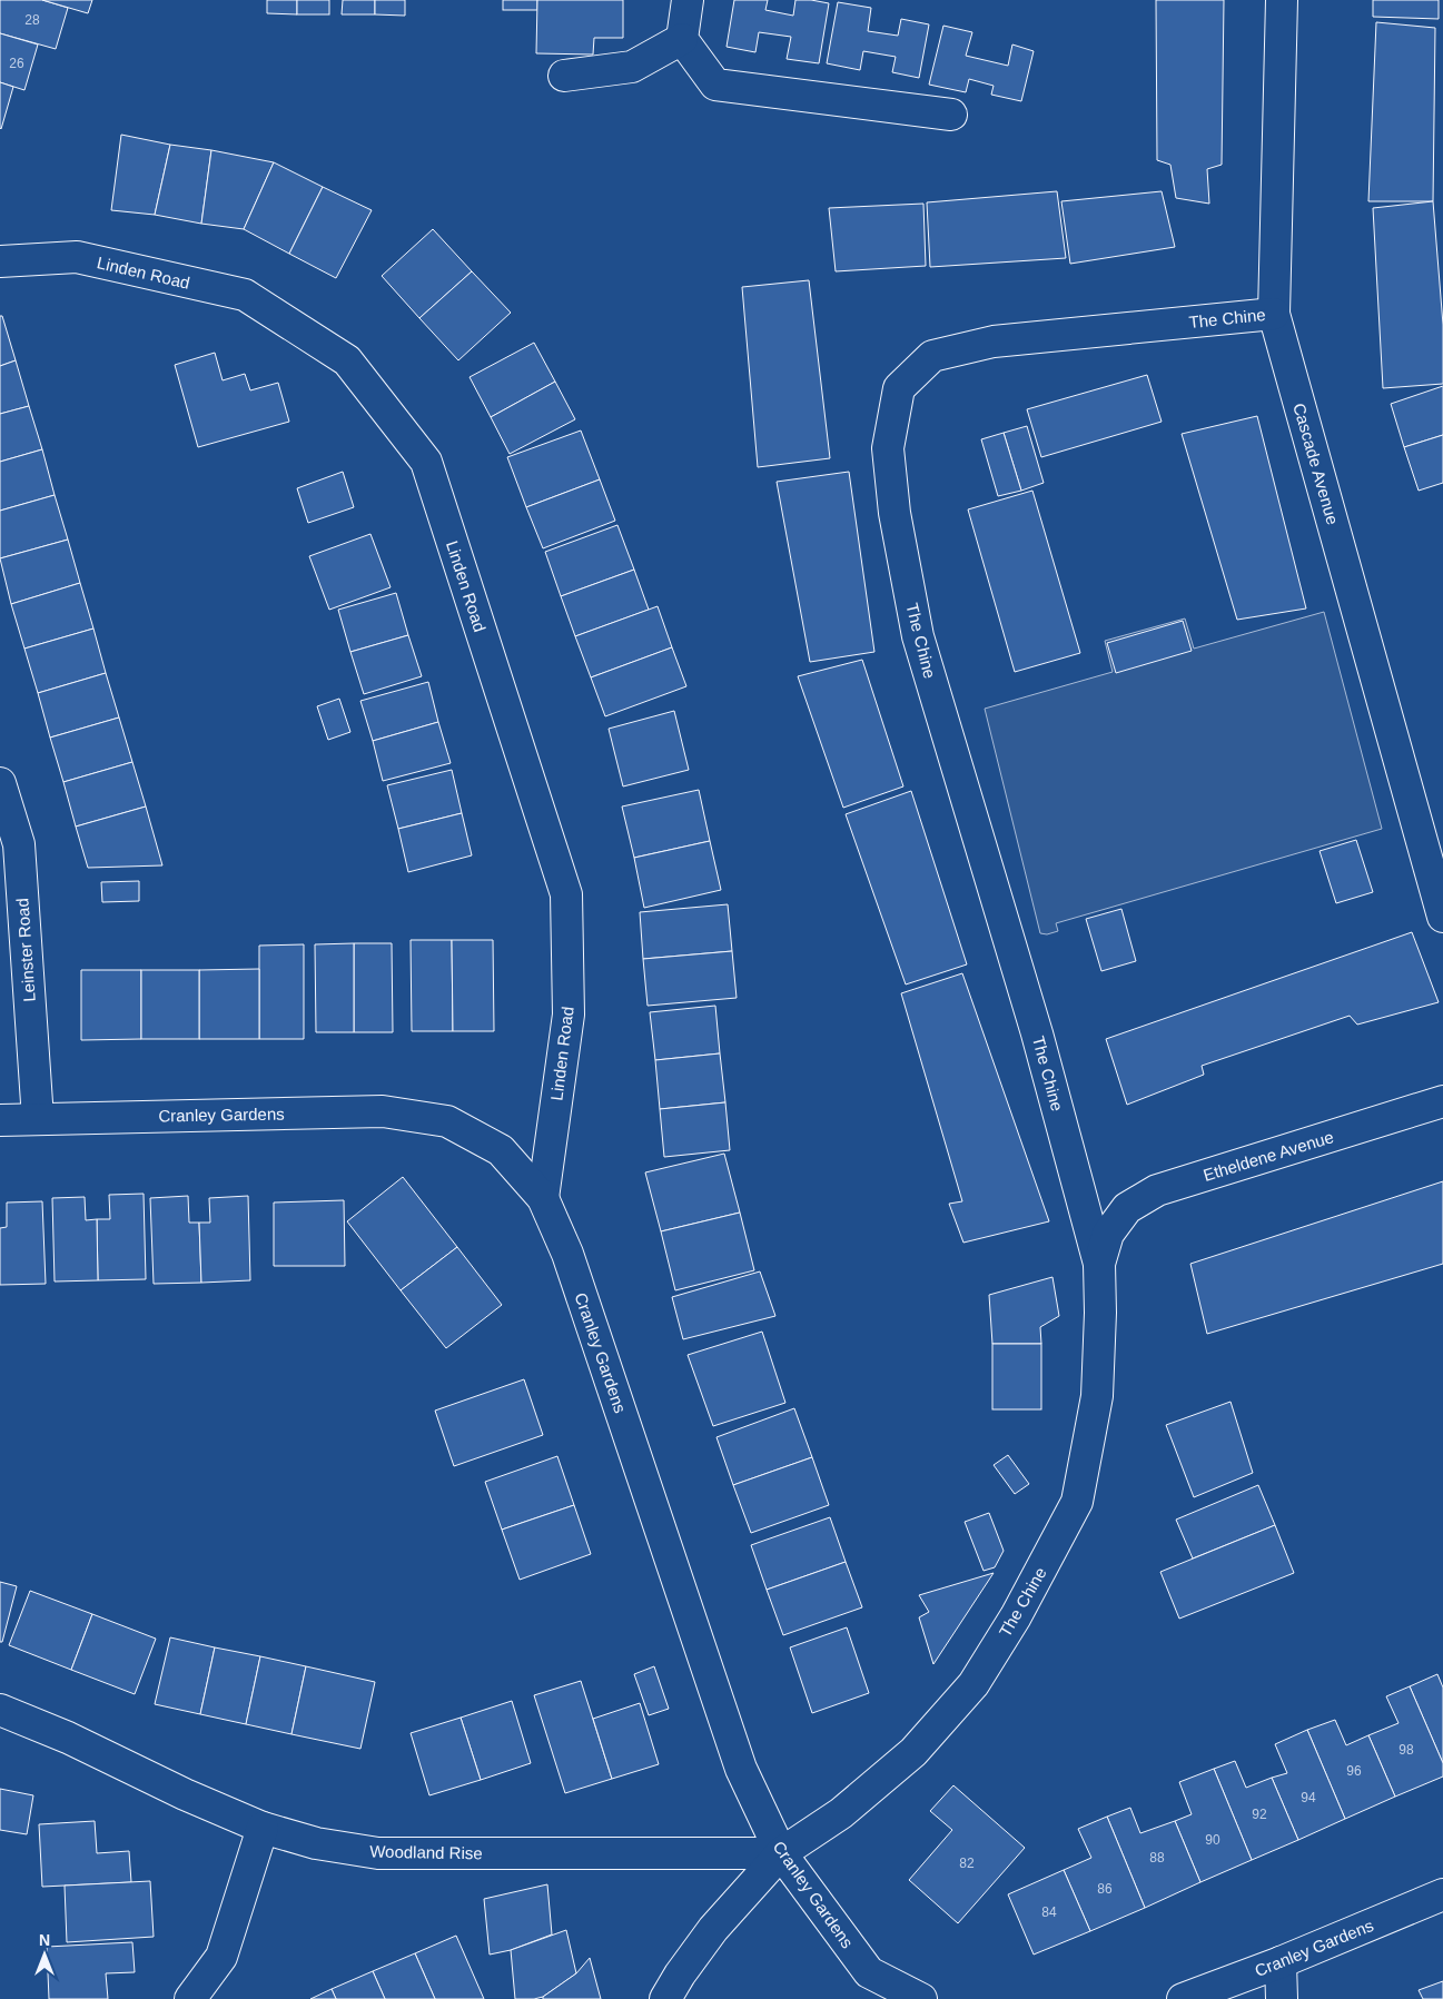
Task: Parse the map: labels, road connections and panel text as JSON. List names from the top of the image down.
{
  "streets": {
    "street": [
      "Linden Road",
      "The Chine",
      "Cascade Avenue",
      "Leinster Road",
      "Cranley Gardens",
      "Etheldene Avenue",
      "Woodland Rise"
    ]
  },
  "crossings": [
    ["Linden Road", "Cranley Gardens"],
    ["The Chine", "Cascade Avenue"],
    ["The Chine", "Cranley Gardens"],
    ["The Chine", "Etheldene Avenue"],
    ["The Chine", "Woodland Rise"],
    ["Leinster Road", "Cranley Gardens"],
    ["Cranley Gardens", "Woodland Rise"]
  ],
  "house_numbers": [
    "28",
    "26",
    "98",
    "96",
    "94",
    "92",
    "90",
    "88",
    "82",
    "86",
    "84"
  ],
  "north": "top"
}
